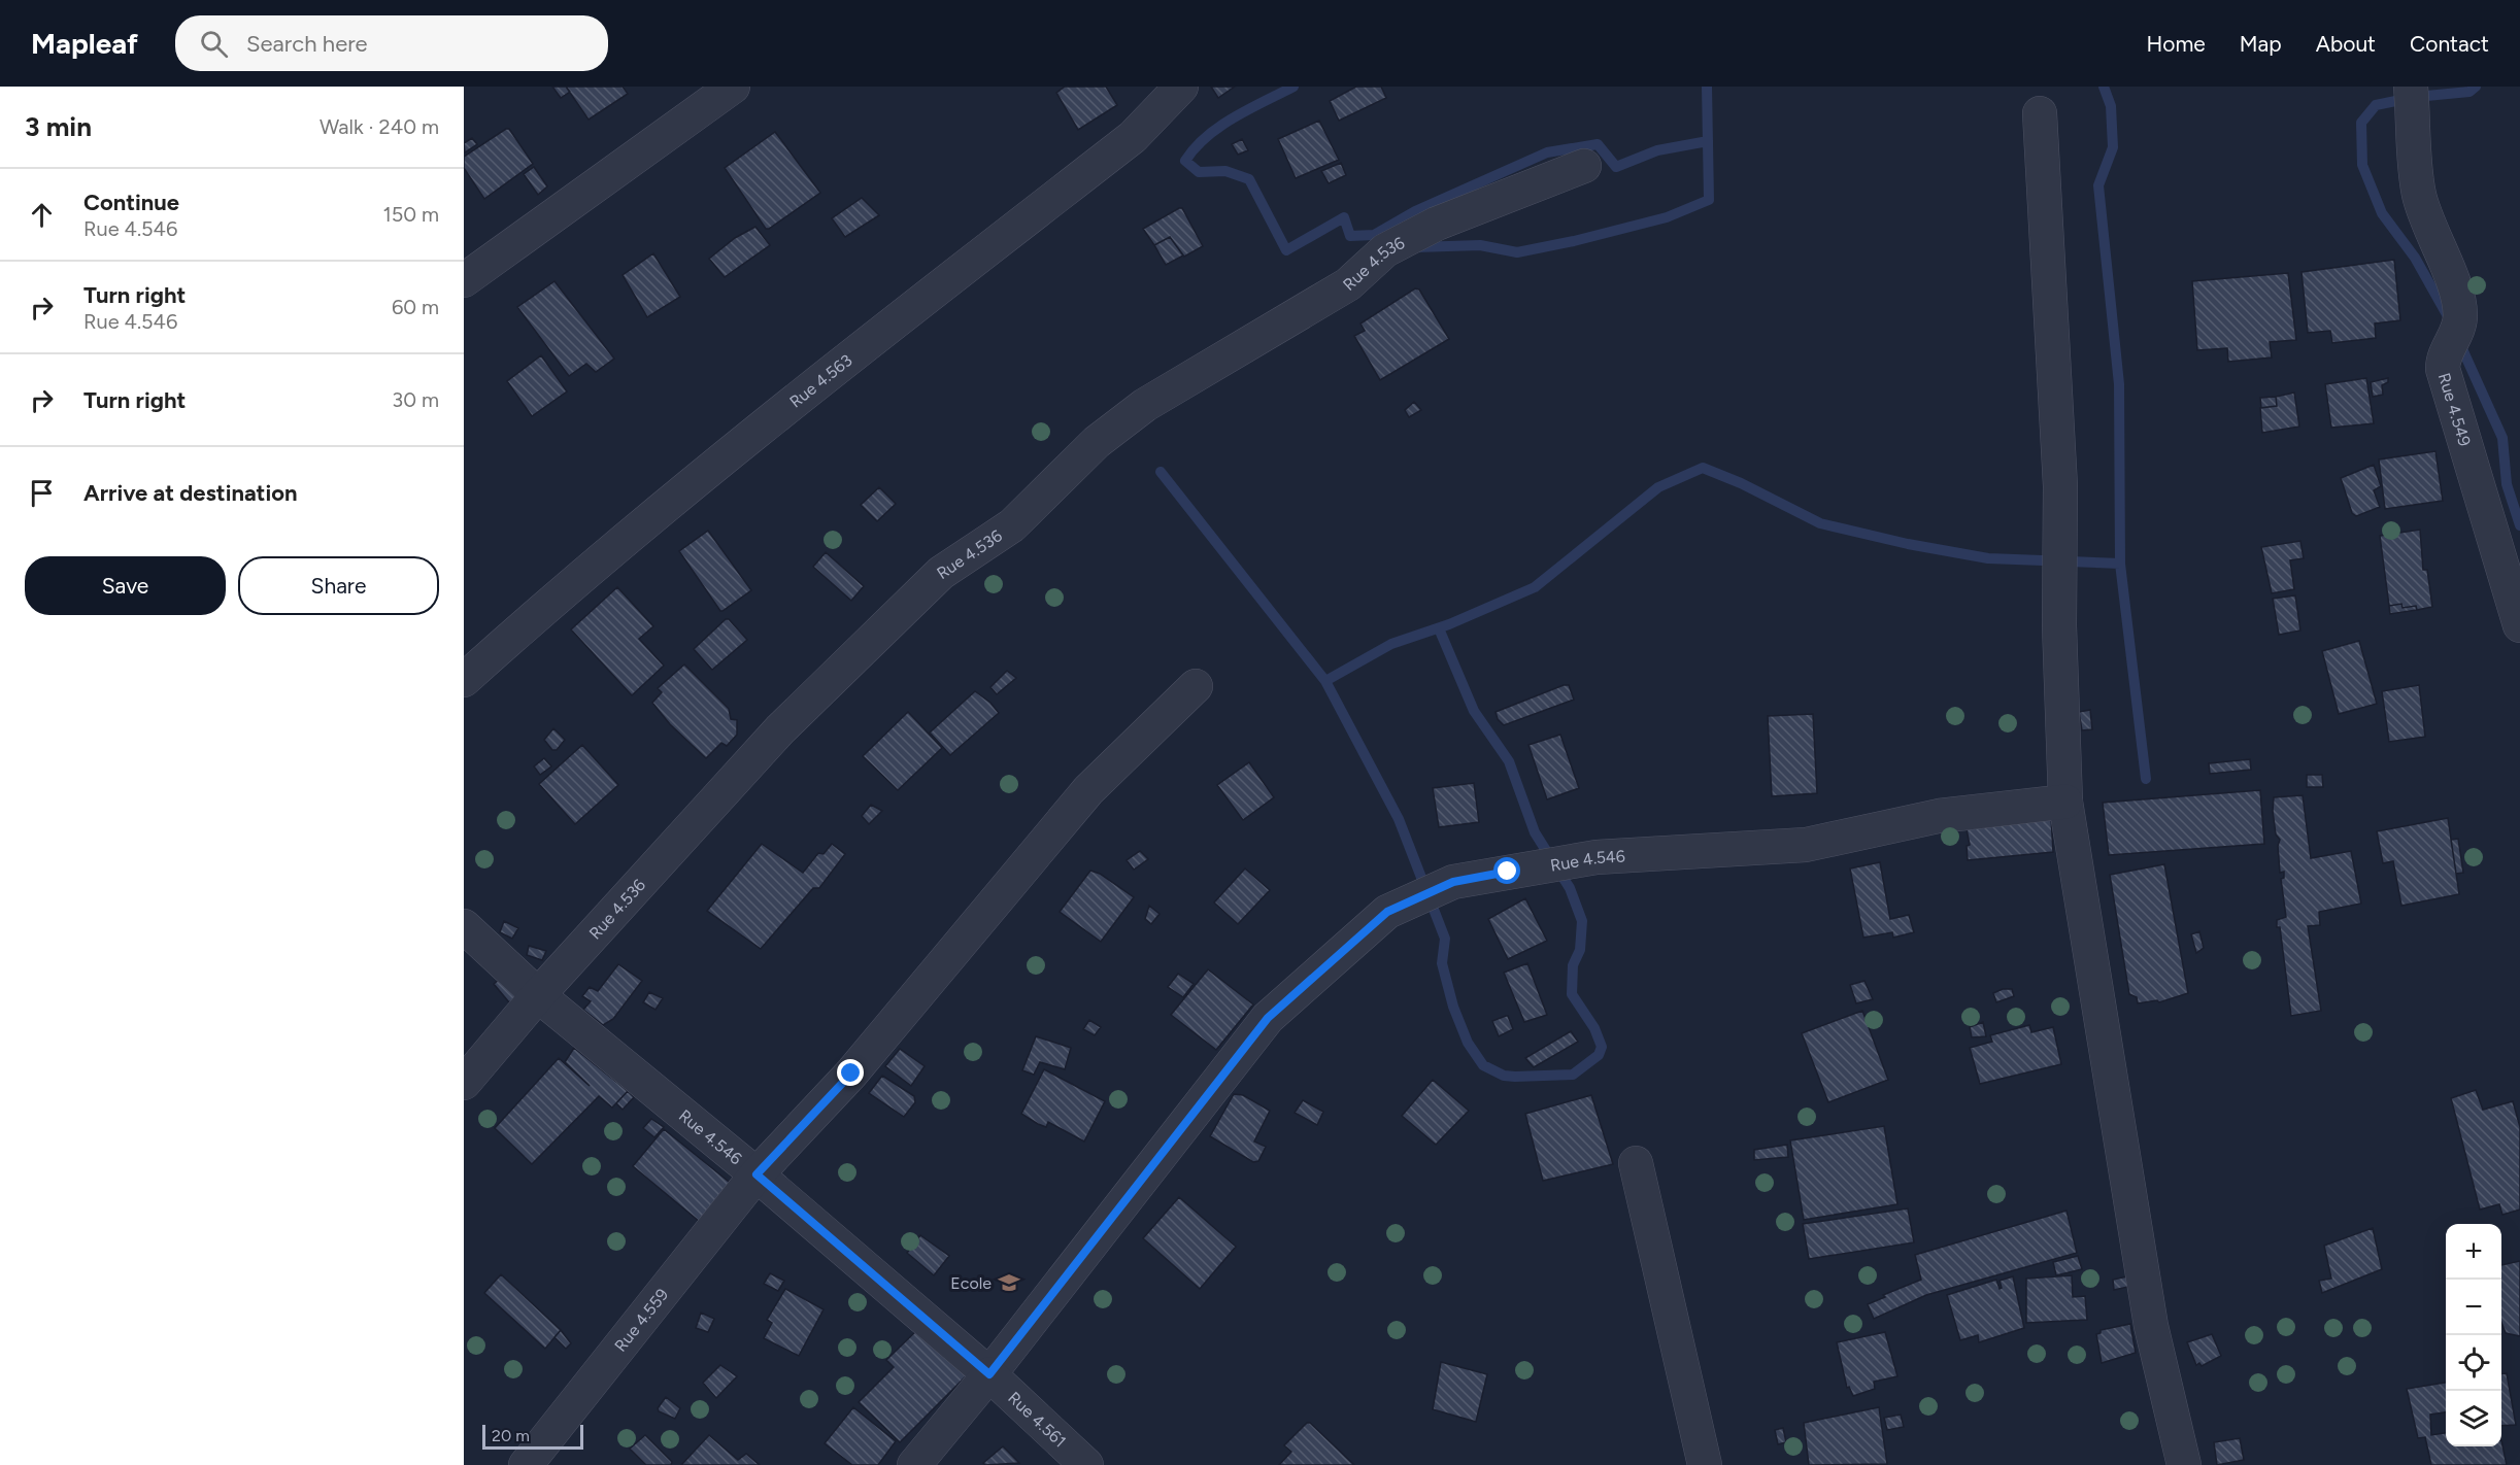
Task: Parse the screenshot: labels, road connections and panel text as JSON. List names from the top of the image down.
{
  "streets": {
    "street": [
      "Rue 4.536",
      "Rue 4.563",
      "Rue 4.549",
      "Rue 4.546",
      "Rue 4.559",
      "Rue 4.561"
    ]
  },
  "crossings": [
    ["Rue 4.536", "Rue 4.546"],
    ["Rue 4.546", "Rue 4.559"],
    ["Rue 4.546", "Rue 4.561"]
  ],
  "places": {
    "school or university": ["Ecole"]
  },
  "scale_bar": "20 m",
  "page": {
    "header": "Mapleaf",
    "search": "Search here",
    "nav": [
      "Home",
      "Map",
      "About",
      "Contact"
    ],
    "heading": ["3 min", "Walk · 240 m"],
    "list": [
      ["Continue", "Rue 4.546", "150 m"],
      ["Turn right", "Rue 4.546", "60 m"],
      ["Turn right", "30 m"],
      "Arrive at destination"
    ],
    "buttons": ["Save", "Share"],
    "map_buttons": ["+", "−"],
    "scale": "20 m"
  }
}
